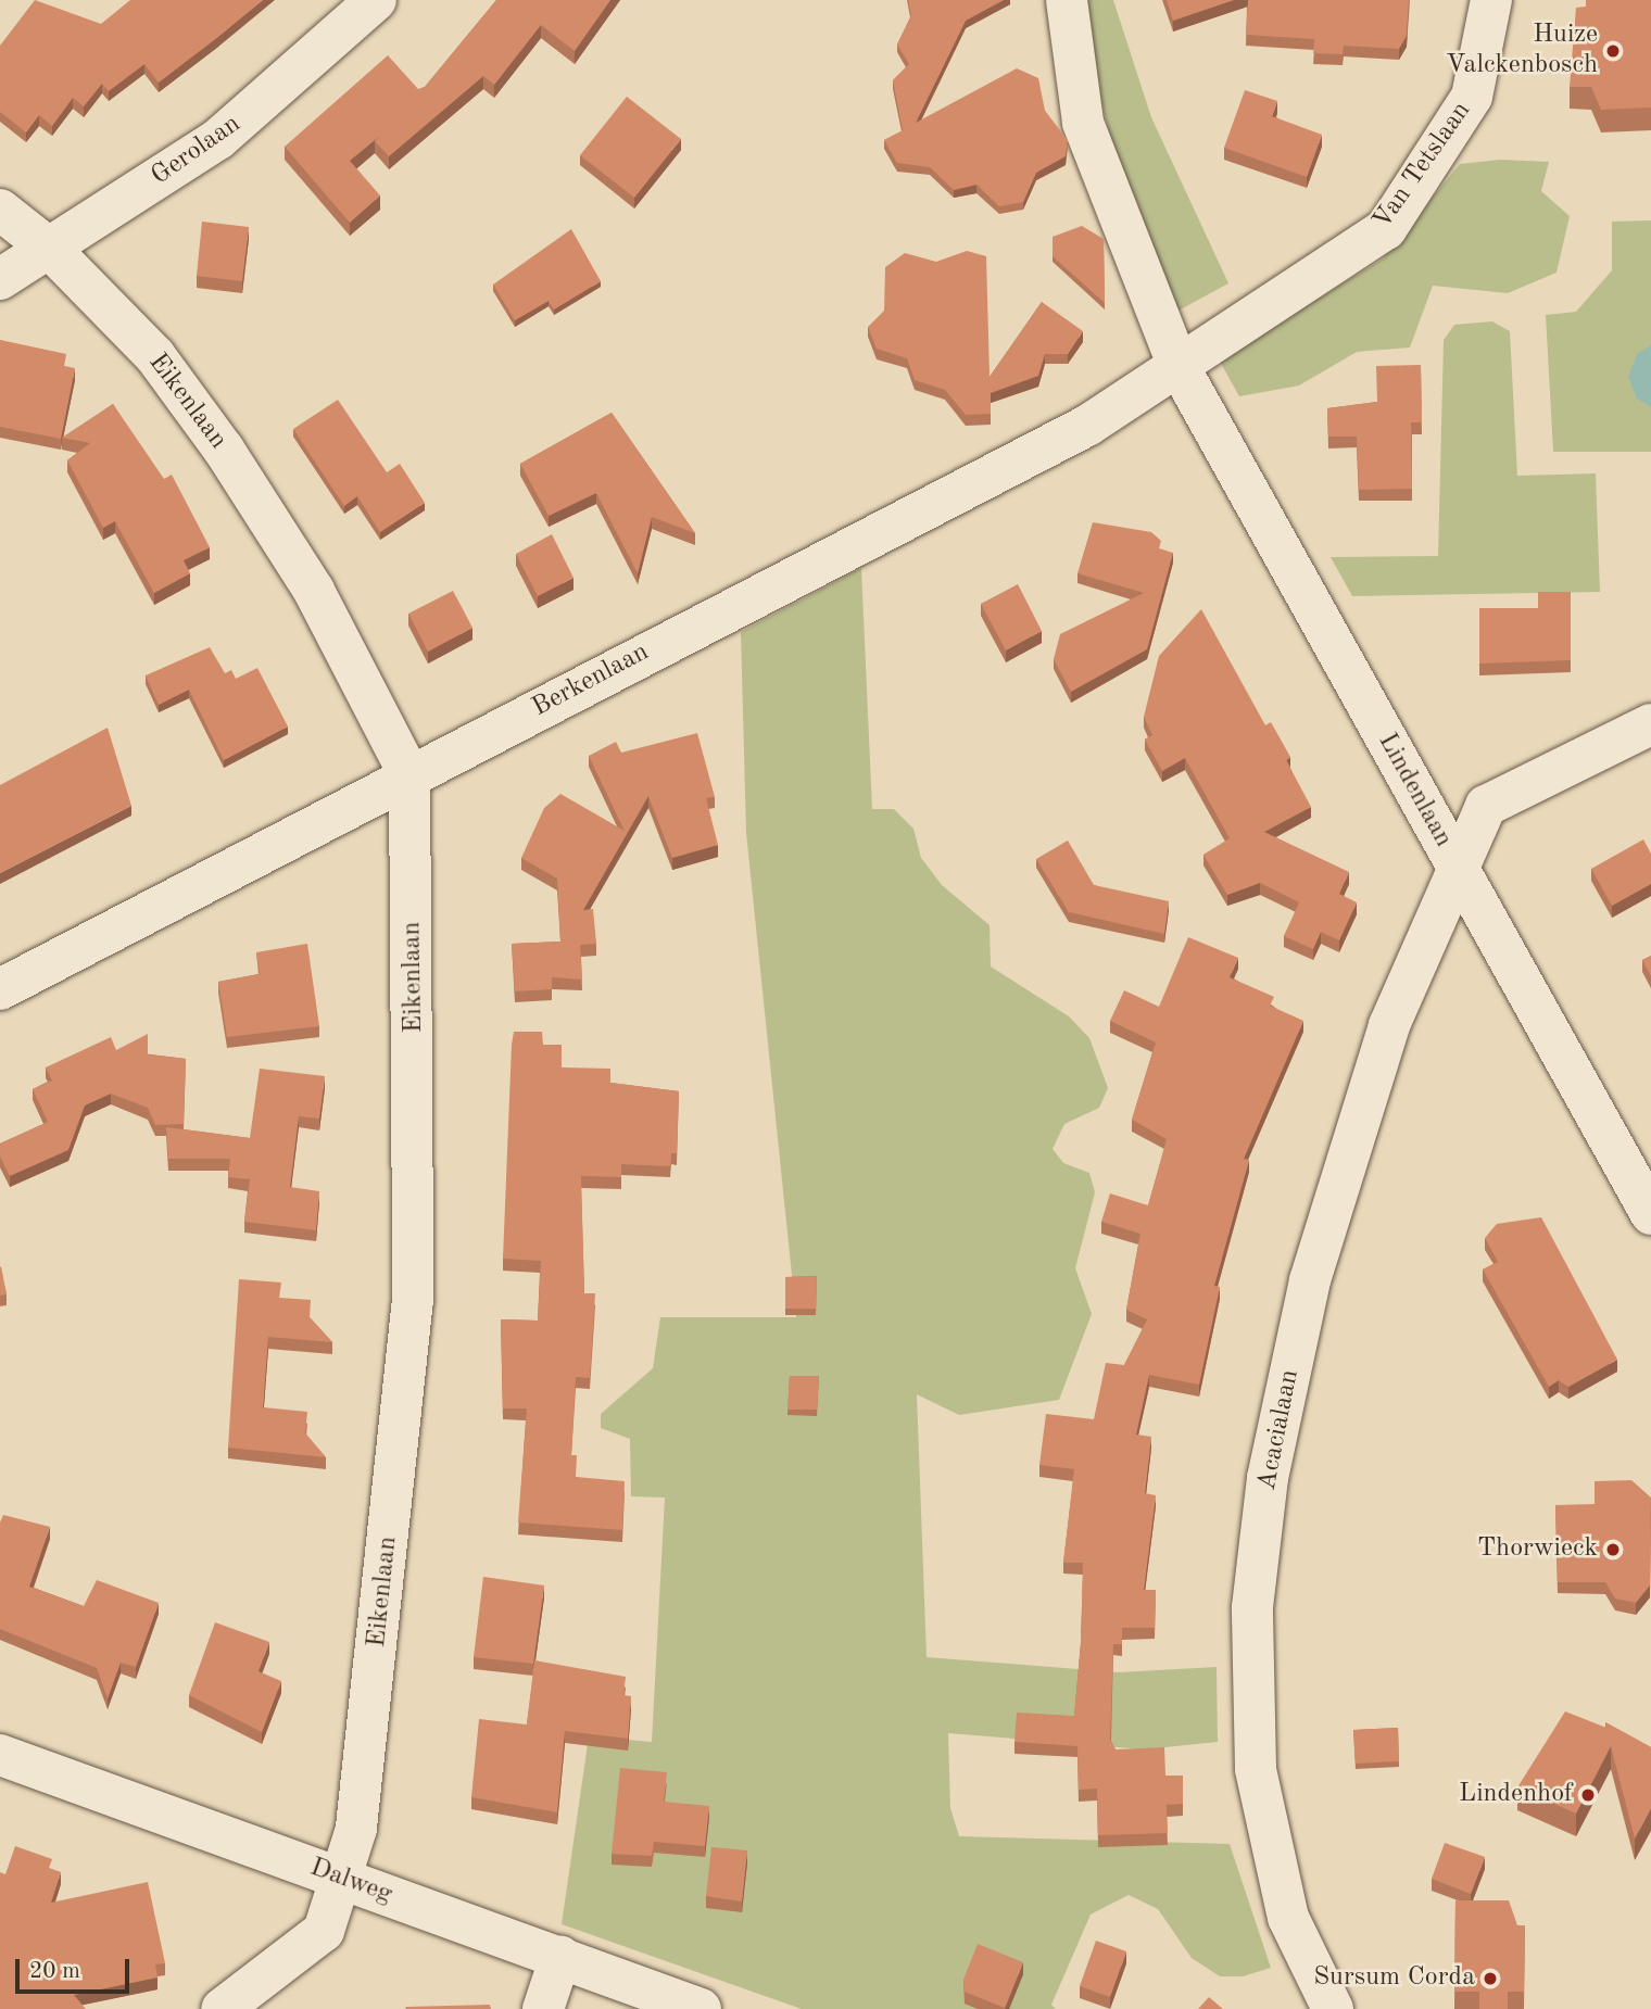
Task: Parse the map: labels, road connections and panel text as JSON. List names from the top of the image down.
{
  "streets": {
    "street": [
      "Gerolaan",
      "Van Tetslaan",
      "Eikenlaan",
      "Berkenlaan",
      "Lindenlaan",
      "Acacialaan",
      "Dalweg"
    ]
  },
  "crossings": [
    ["Gerolaan", "Eikenlaan"],
    ["Van Tetslaan", "Berkenlaan"],
    ["Van Tetslaan", "Lindenlaan"],
    ["Eikenlaan", "Berkenlaan"],
    ["Eikenlaan", "Dalweg"],
    ["Berkenlaan", "Lindenlaan"],
    ["Lindenlaan", "Acacialaan"]
  ],
  "places": [
    "Huize Valckenbosch",
    "Thorwieck",
    "Lindenhof",
    "Sursum Corda"
  ],
  "scale_bar": "20 m"
}
